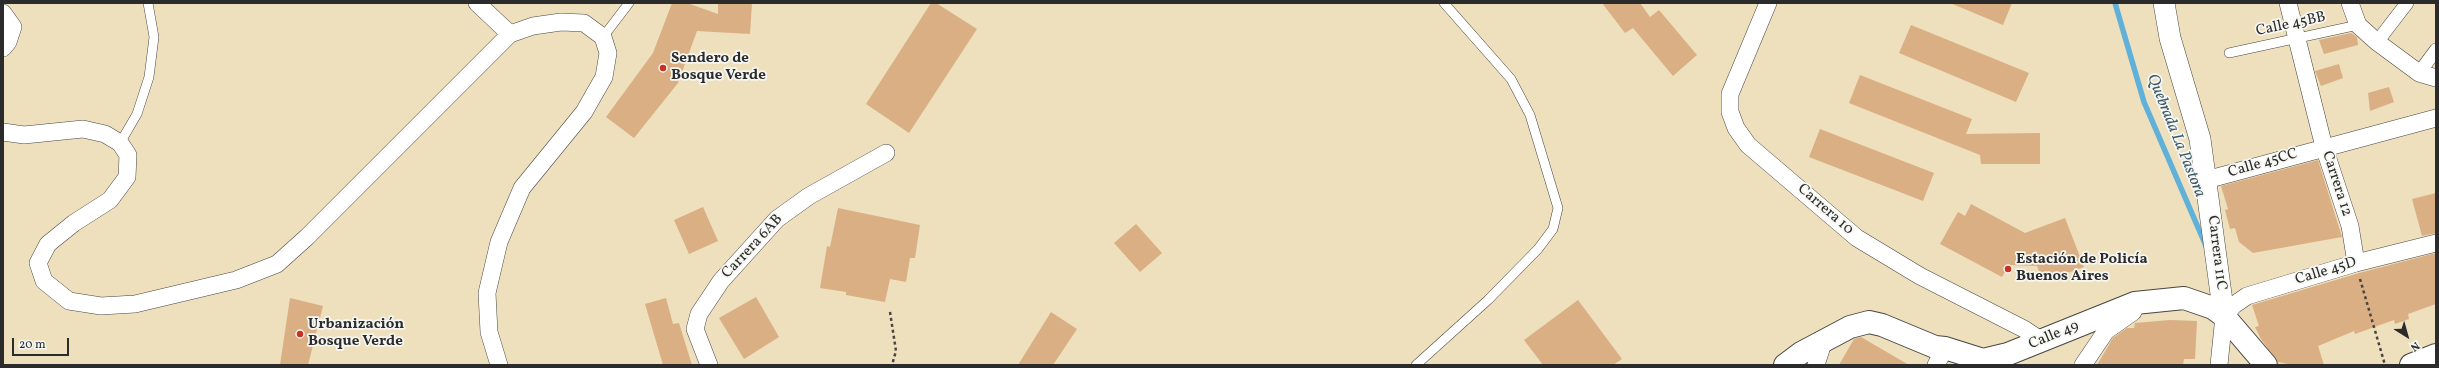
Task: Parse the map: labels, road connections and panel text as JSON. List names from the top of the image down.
{
  "streets": {
    "main road": ["Calle 49"],
    "street": [
      "Calle 45CC",
      "Carrera 12",
      "Carrera 10",
      "Carrera 6AB",
      "Carrera 11C",
      "Calle 45D"
    ],
    "lane": ["Calle 45BB"]
  },
  "crossings": [
    ["Calle 45BB", "Carrera 12"],
    ["Calle 45CC", "Carrera 12"],
    ["Calle 45CC", "Carrera 11C"],
    ["Carrera 12", "Calle 45D"],
    ["Carrera 10", "Calle 49"],
    ["Carrera 11C", "Calle 45D"],
    ["Carrera 11C", "Calle 49"],
    ["Calle 45D", "Calle 49"]
  ],
  "water": ["Quebrada La Pastora"],
  "places": ["Sendero de Bosque Verde", "Estación de Policía Buenos Aires", "Urbanización Bosque Verde"],
  "scale_bar": "20 m",
  "north": "bottom right"
}
